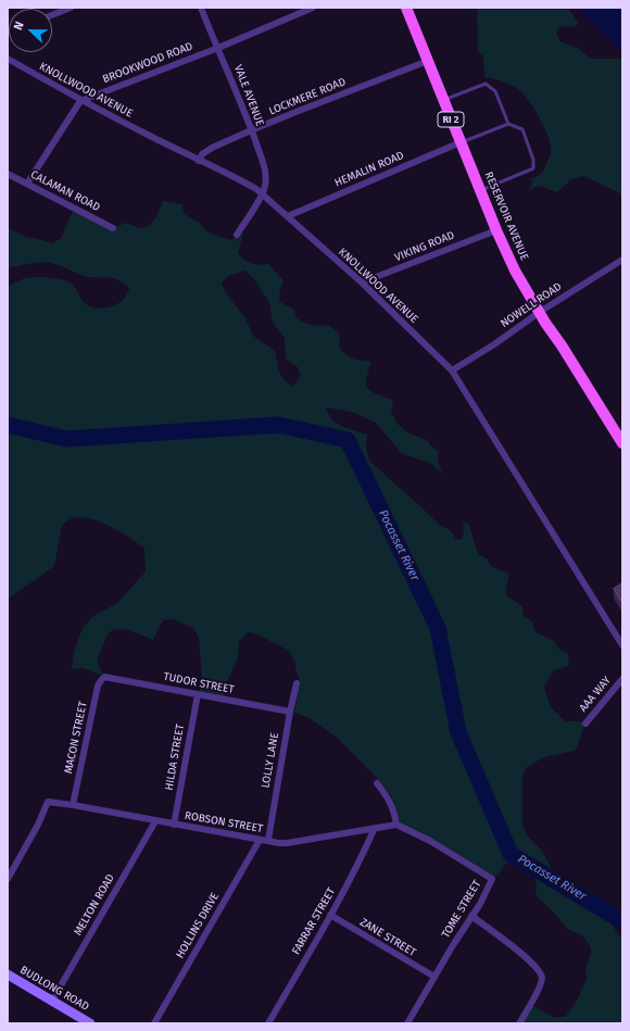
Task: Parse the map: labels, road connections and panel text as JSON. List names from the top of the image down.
{
  "streets": {
    "main road": ["RI 2", "RESERVOIR AVENUE", "BUDLONG ROAD"],
    "street": [
      "BROOKWOOD ROAD",
      "KNOLLWOOD AVENUE",
      "VALE AVENUE",
      "LOCKMERE ROAD",
      "HEMALIN ROAD",
      "CALAMAN ROAD",
      "VIKING ROAD",
      "NOWELL ROAD",
      "TUDOR STREET",
      "AAA WAY",
      "MACON STREET",
      "HILDA STREET",
      "LOLLY LANE",
      "ROBSON STREET",
      "MELTON ROAD",
      "TOME STREET",
      "FARRAR STREET",
      "HOLLINS DRIVE",
      "ZANE STREET"
    ]
  },
  "crossings": [
    ["BROOKWOOD ROAD", "KNOLLWOOD AVENUE"],
    ["BROOKWOOD ROAD", "VALE AVENUE"],
    ["KNOLLWOOD AVENUE", "VALE AVENUE"],
    ["KNOLLWOOD AVENUE", "LOCKMERE ROAD"],
    ["KNOLLWOOD AVENUE", "HEMALIN ROAD"],
    ["KNOLLWOOD AVENUE", "VIKING ROAD"],
    ["KNOLLWOOD AVENUE", "NOWELL ROAD"],
    ["VALE AVENUE", "LOCKMERE ROAD"],
    ["LOCKMERE ROAD", "RESERVOIR AVENUE"],
    ["HEMALIN ROAD", "RESERVOIR AVENUE"],
    ["RESERVOIR AVENUE", "VIKING ROAD"],
    ["RESERVOIR AVENUE", "NOWELL ROAD"],
    ["TUDOR STREET", "MACON STREET"],
    ["TUDOR STREET", "HILDA STREET"],
    ["TUDOR STREET", "LOLLY LANE"],
    ["MACON STREET", "ROBSON STREET"],
    ["HILDA STREET", "ROBSON STREET"],
    ["LOLLY LANE", "ROBSON STREET"],
    ["ROBSON STREET", "MELTON ROAD"],
    ["ROBSON STREET", "TOME STREET"],
    ["ROBSON STREET", "FARRAR STREET"],
    ["ROBSON STREET", "HOLLINS DRIVE"],
    ["MELTON ROAD", "BUDLONG ROAD"],
    ["TOME STREET", "ZANE STREET"],
    ["FARRAR STREET", "ZANE STREET"]
  ],
  "water": ["Pocasset River"],
  "north": "left"
}
